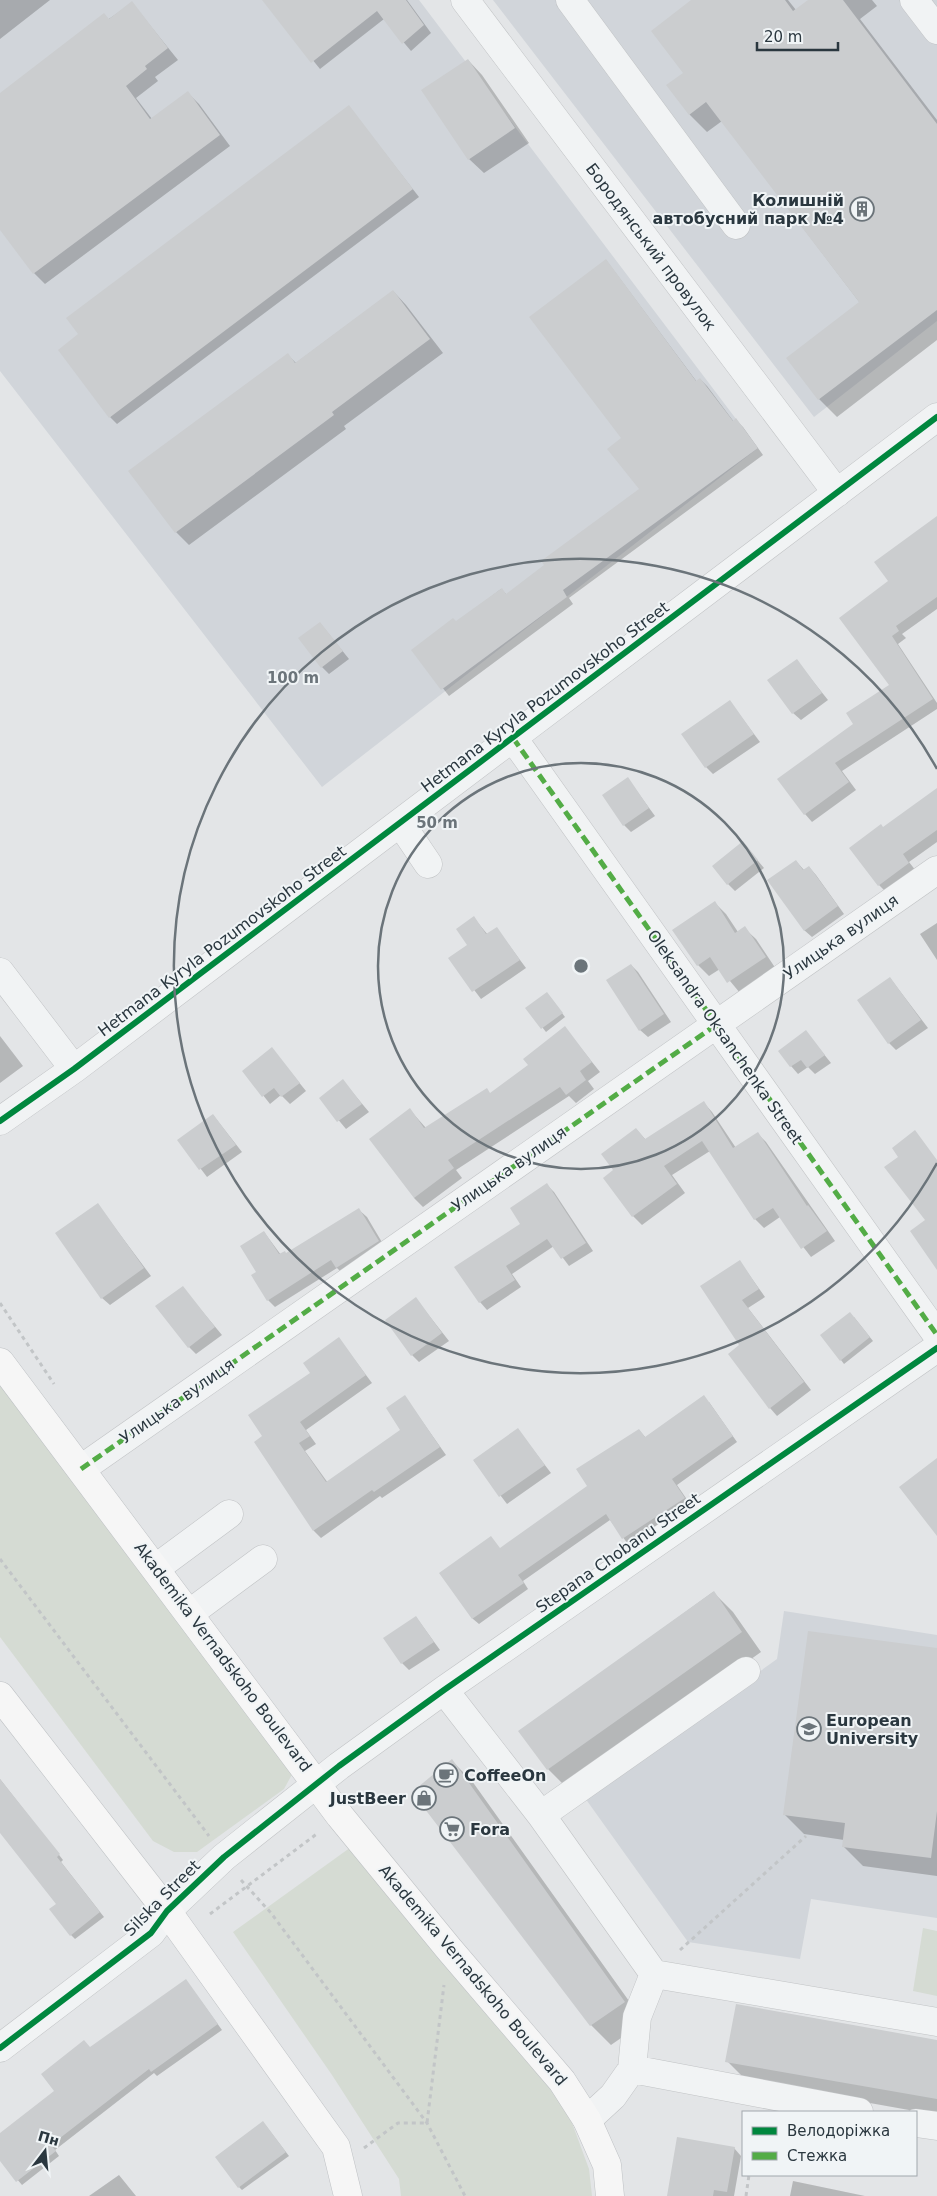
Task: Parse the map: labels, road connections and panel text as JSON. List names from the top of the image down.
{
  "streets": {
    "main road": ["Akademika Vernadskoho Boulevard"],
    "street": [
      "Бородянський провулок",
      "Hetmana Kyryla Pozumovskoho Street",
      "Улицька вулиця",
      "Oleksandra Oksanchenka Street",
      "Stepana Chobanu Street",
      "Silska Street"
    ]
  },
  "crossings": [
    ["Бородянський провулок", "Hetmana Kyryla Pozumovskoho Street"],
    ["Hetmana Kyryla Pozumovskoho Street", "Oleksandra Oksanchenka Street"],
    ["Улицька вулиця", "Oleksandra Oksanchenka Street"],
    ["Улицька вулиця", "Akademika Vernadskoho Boulevard"],
    ["Stepana Chobanu Street", "Akademika Vernadskoho Boulevard"],
    ["Stepana Chobanu Street", "Silska Street"],
    ["Akademika Vernadskoho Boulevard", "Silska Street"]
  ],
  "places": {
    "building": ["Колишній автобусний парк №4"],
    "school or university": ["European University"],
    "cafe": ["CoffeeOn"],
    "shop": ["JustBeer"],
    "supermarket": ["Fora"]
  },
  "legend": ["Велодоріжка", "Стежка"],
  "scale_bar": "20 m",
  "north": "top",
  "rings": ["100 m", "50 m"]
}
